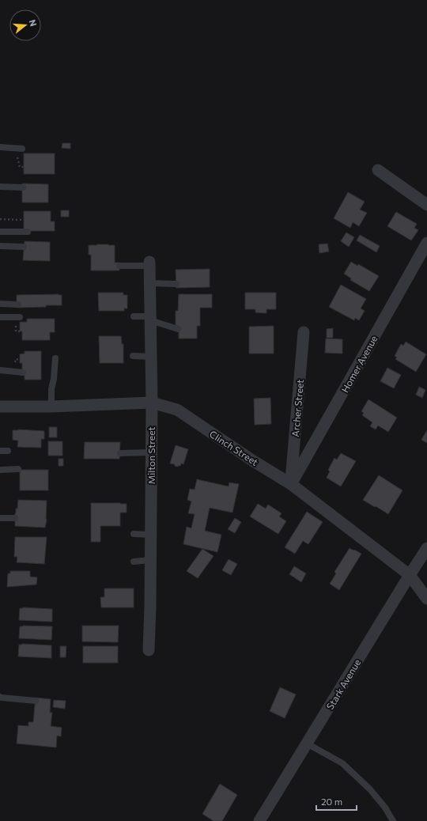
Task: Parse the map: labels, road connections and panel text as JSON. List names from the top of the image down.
{
  "streets": {
    "street": [
      "Homer Avenue",
      "Archer Street",
      "Clinch Street",
      "Milton Street",
      "Stark Avenue"
    ]
  },
  "crossings": [
    ["Homer Avenue", "Archer Street"],
    ["Homer Avenue", "Clinch Street"],
    ["Archer Street", "Clinch Street"],
    ["Clinch Street", "Milton Street"],
    ["Clinch Street", "Stark Avenue"]
  ],
  "scale_bar": "20 m",
  "north": "right"
}
